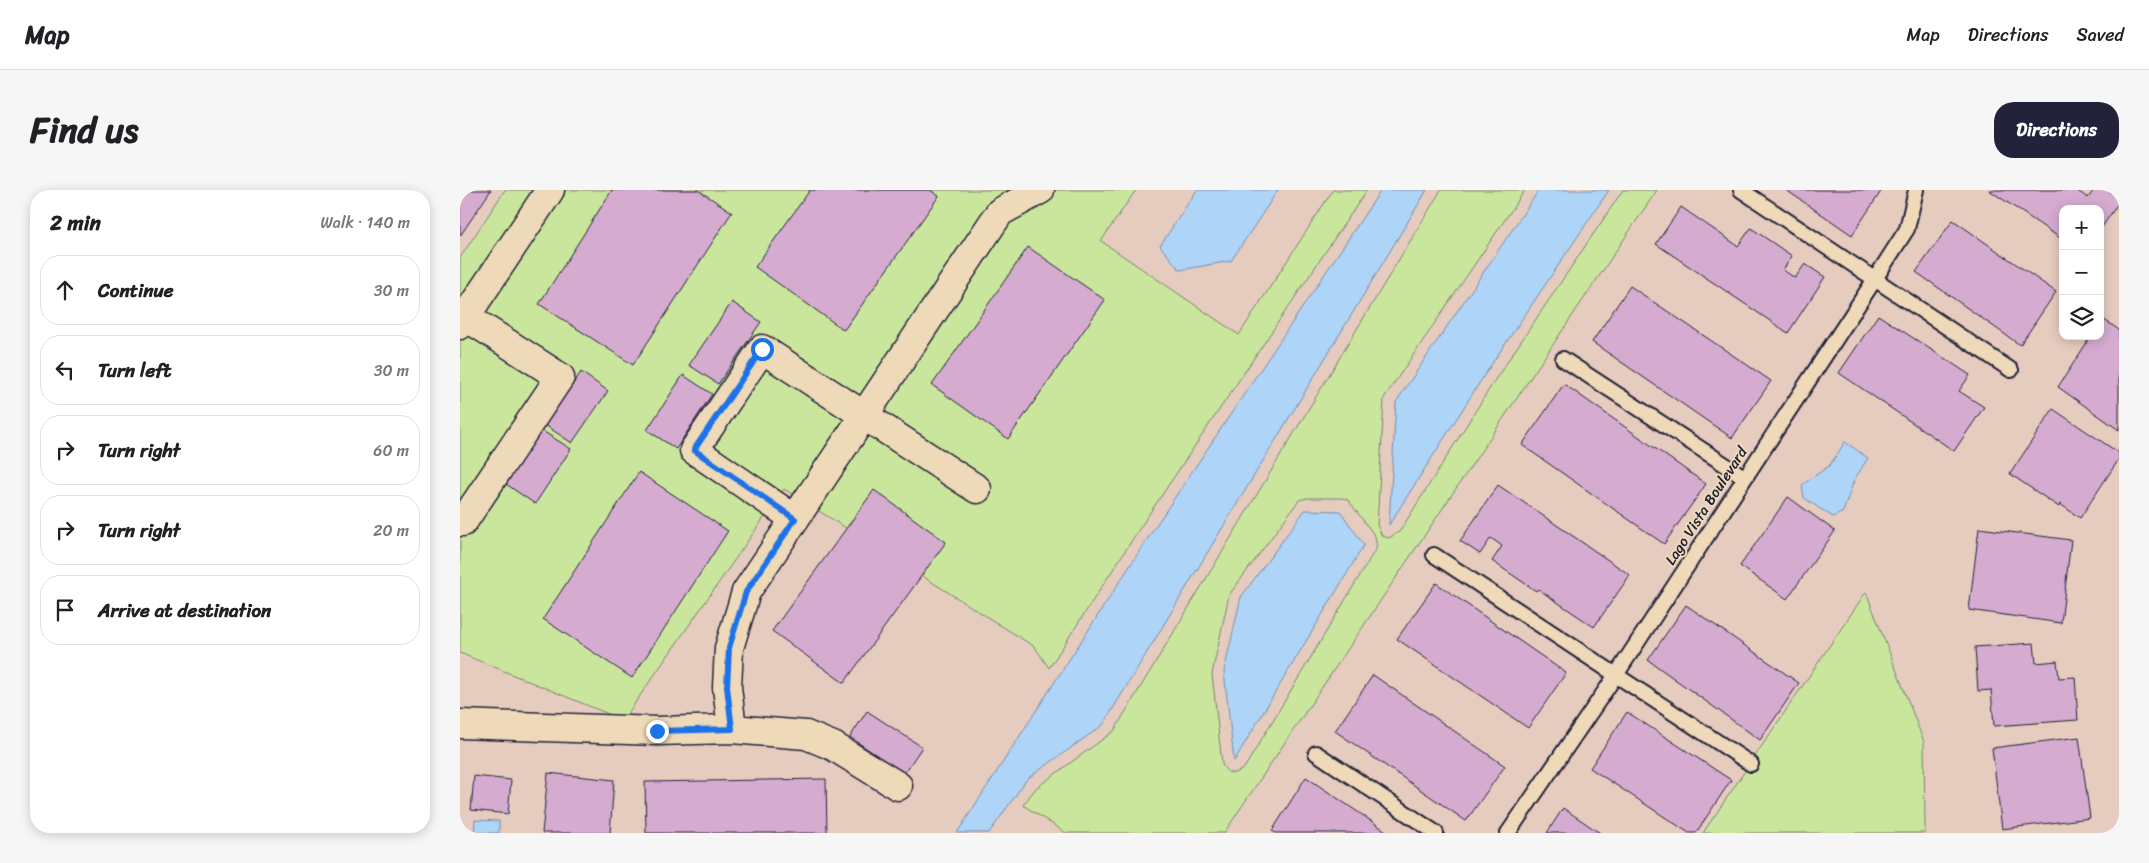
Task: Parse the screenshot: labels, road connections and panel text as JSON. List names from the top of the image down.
{
  "streets": {
    "lane": ["Lago Vista Boulevard"]
  },
  "page": {
    "header": "Map",
    "nav": ["Map", "Directions", "Saved"],
    "title": "Find us",
    "buttons": "Directions",
    "heading": ["2 min", "Walk · 140 m"],
    "map_buttons": ["+", "−"],
    "list": [
      ["Continue", "30 m"],
      ["Turn left", "30 m"],
      ["Turn right", "60 m"],
      ["Turn right", "20 m"],
      "Arrive at destination"
    ]
  }
}
